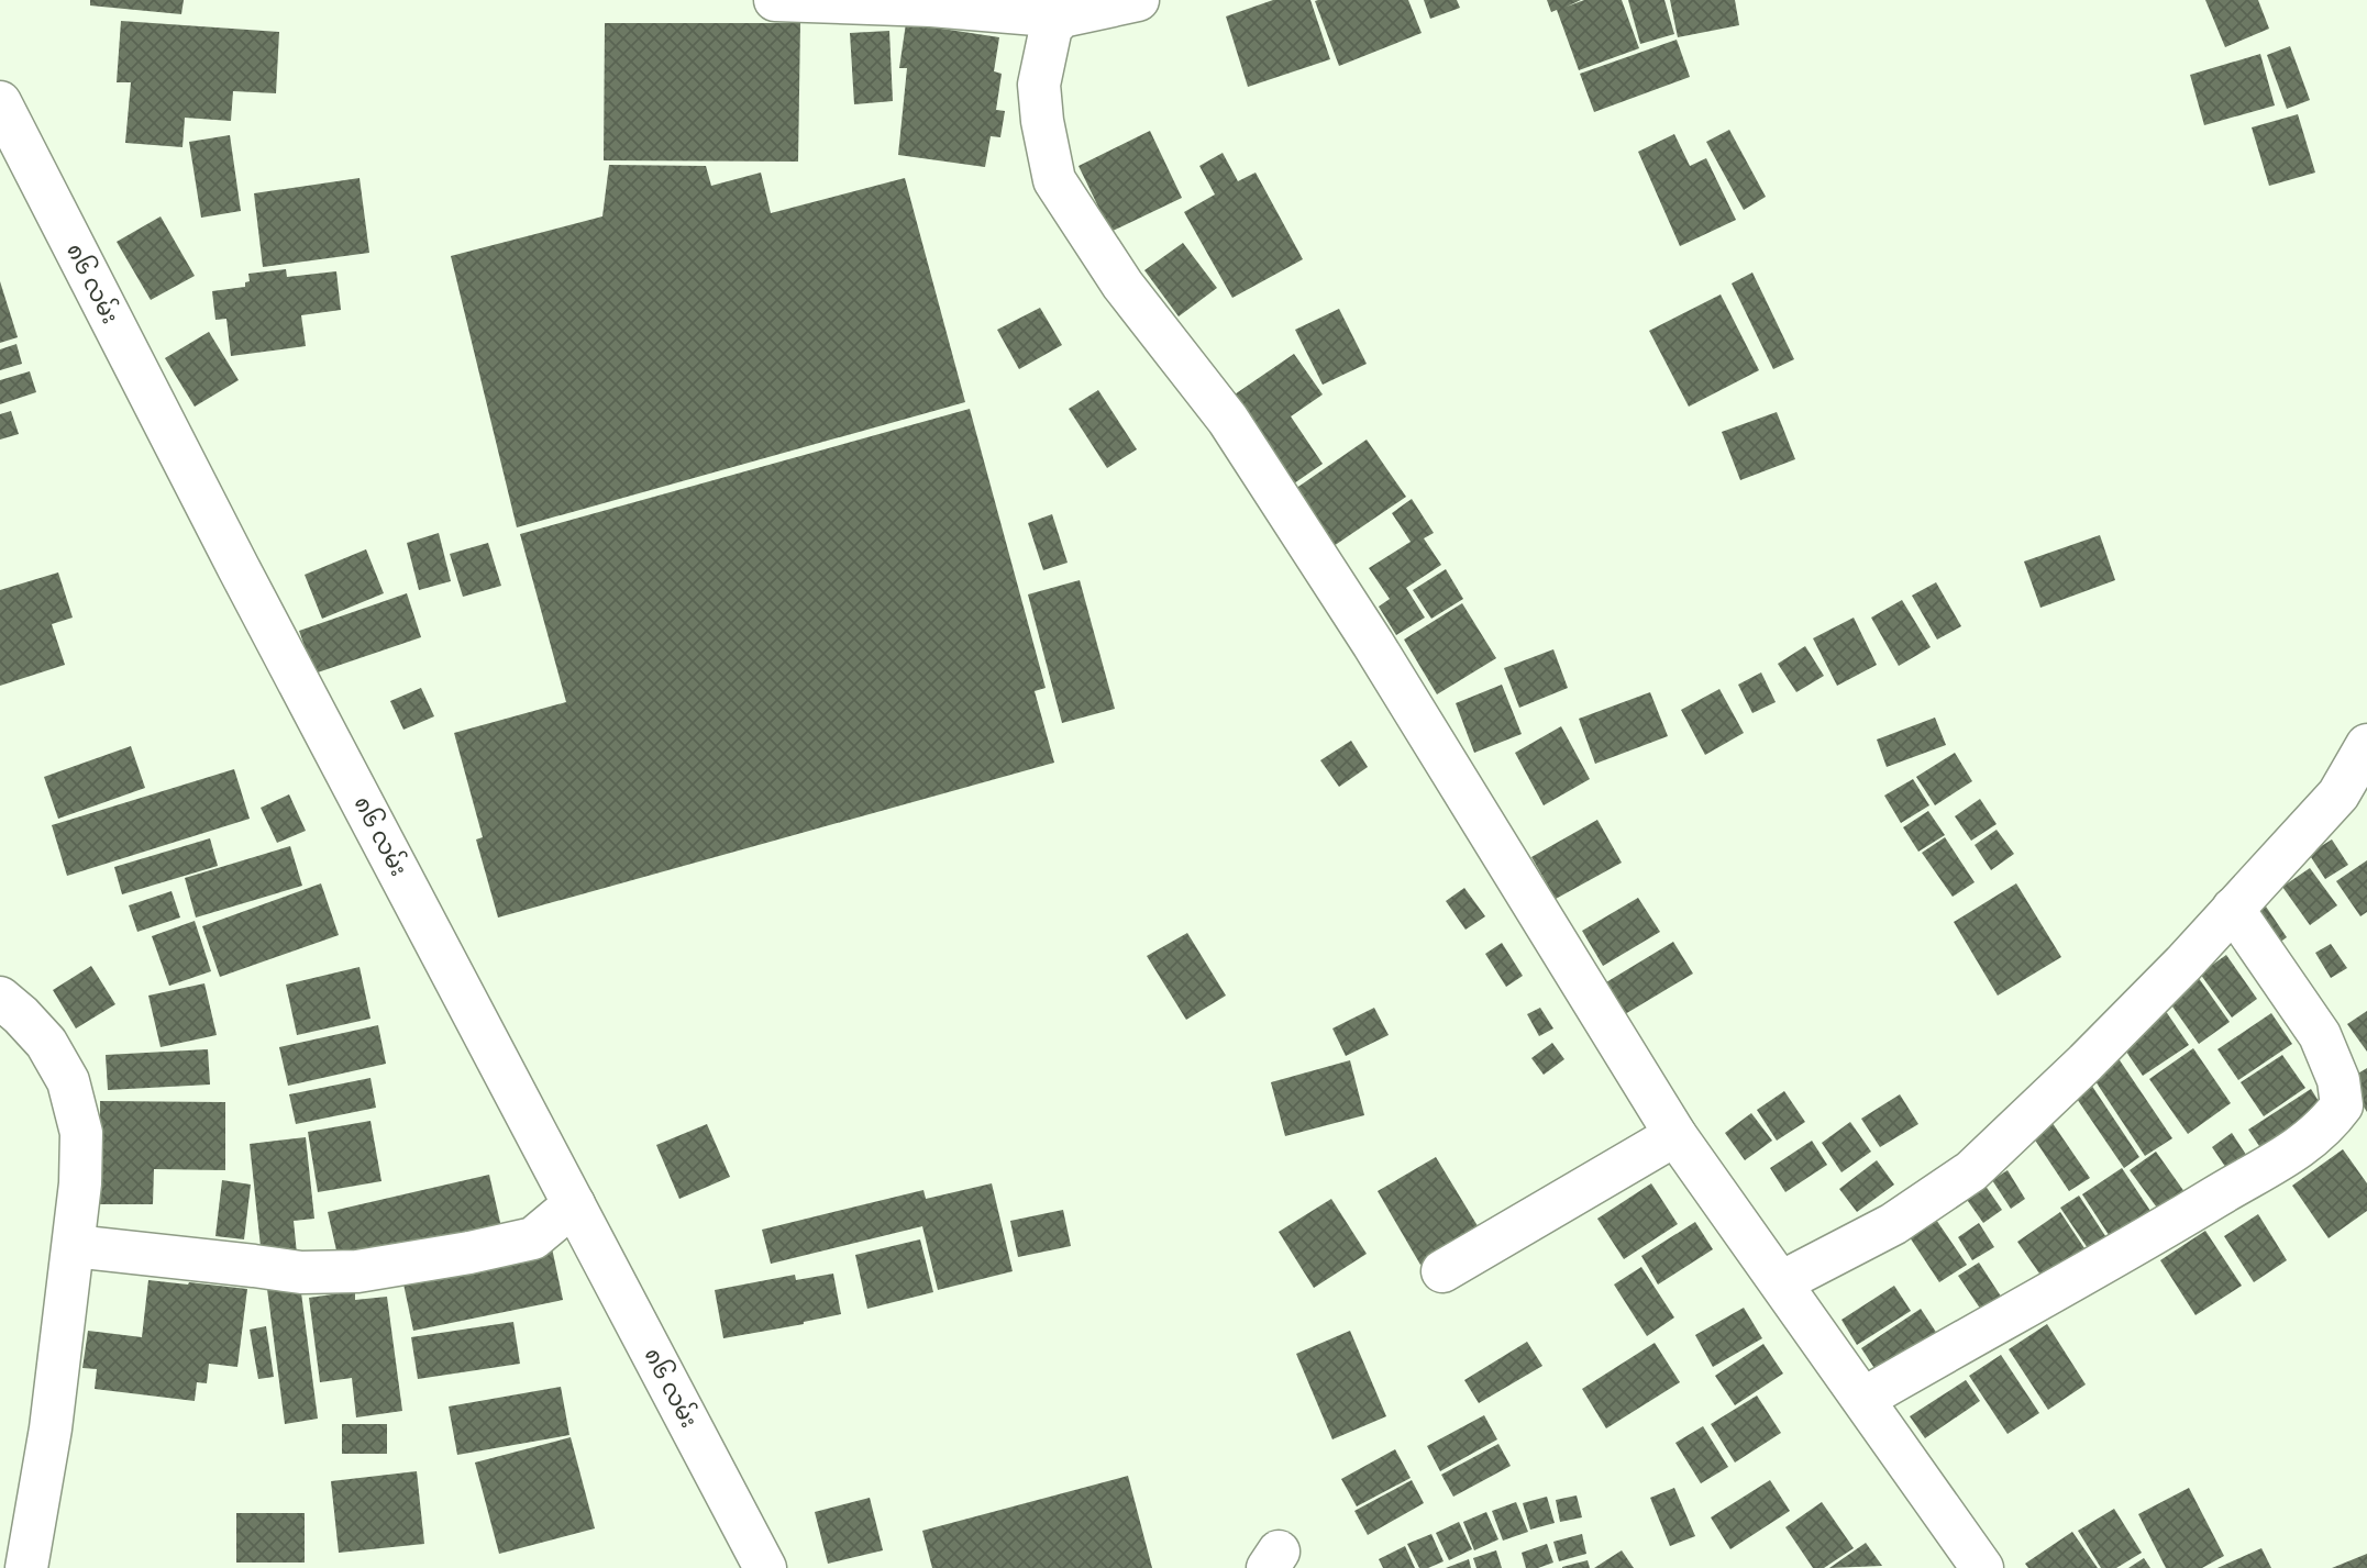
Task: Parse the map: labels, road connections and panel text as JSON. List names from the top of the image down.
{
  "streets": {
    "street": ["၈၆ လမ်း"]
  }
}
